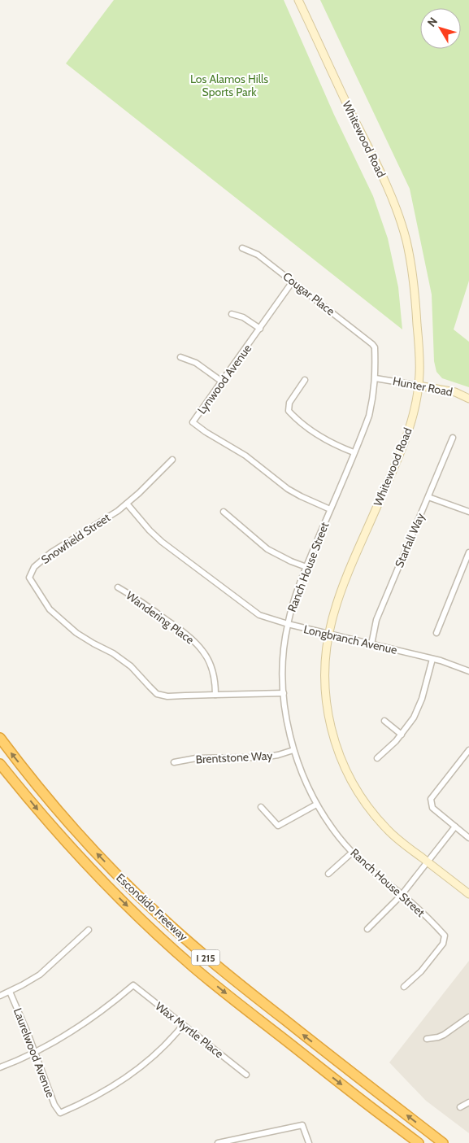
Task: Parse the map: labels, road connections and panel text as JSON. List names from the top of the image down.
{
  "streets": {
    "highway": ["Escondido Freeway", "I 215"],
    "main road": ["Whitewood Road", "Hunter Road"],
    "street": [
      "Cougar Place",
      "Lynwood Avenue",
      "Snowfield Street",
      "Starfall Way",
      "Ranch House Street",
      "Wandering Place",
      "Longbranch Avenue",
      "Brentstone Way",
      "Wax Myrtle Place",
      "Laurelwood Avenue"
    ]
  },
  "crossings": [
    ["Whitewood Road", "Hunter Road"],
    ["Whitewood Road", "Longbranch Avenue"],
    ["Cougar Place", "Lynwood Avenue"],
    ["Cougar Place", "Ranch House Street"],
    ["Lynwood Avenue", "Ranch House Street"],
    ["Hunter Road", "Ranch House Street"],
    ["Snowfield Street", "Wandering Place"],
    ["Snowfield Street", "Longbranch Avenue"],
    ["Starfall Way", "Longbranch Avenue"],
    ["Ranch House Street", "Longbranch Avenue"],
    ["Ranch House Street", "Brentstone Way"],
    ["Wax Myrtle Place", "Laurelwood Avenue"]
  ],
  "parks": ["Los Alamos Hills Sports Park"],
  "north": "top left"
}
